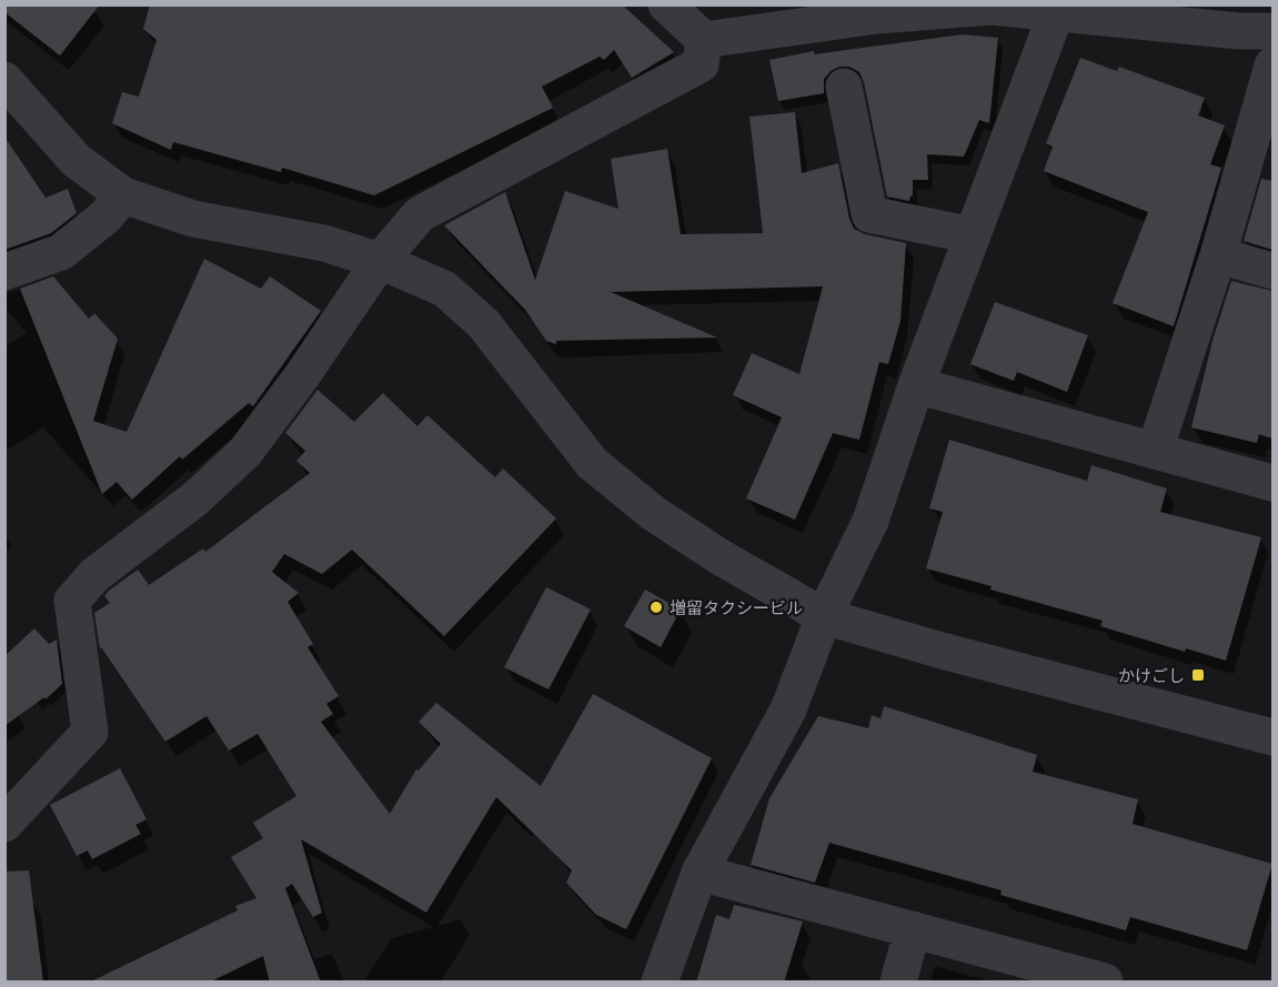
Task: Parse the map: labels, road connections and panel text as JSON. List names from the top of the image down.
{
  "places": {
    "other": ["増留タクシービル"],
    "transit": ["かけごし"]
  }
}
